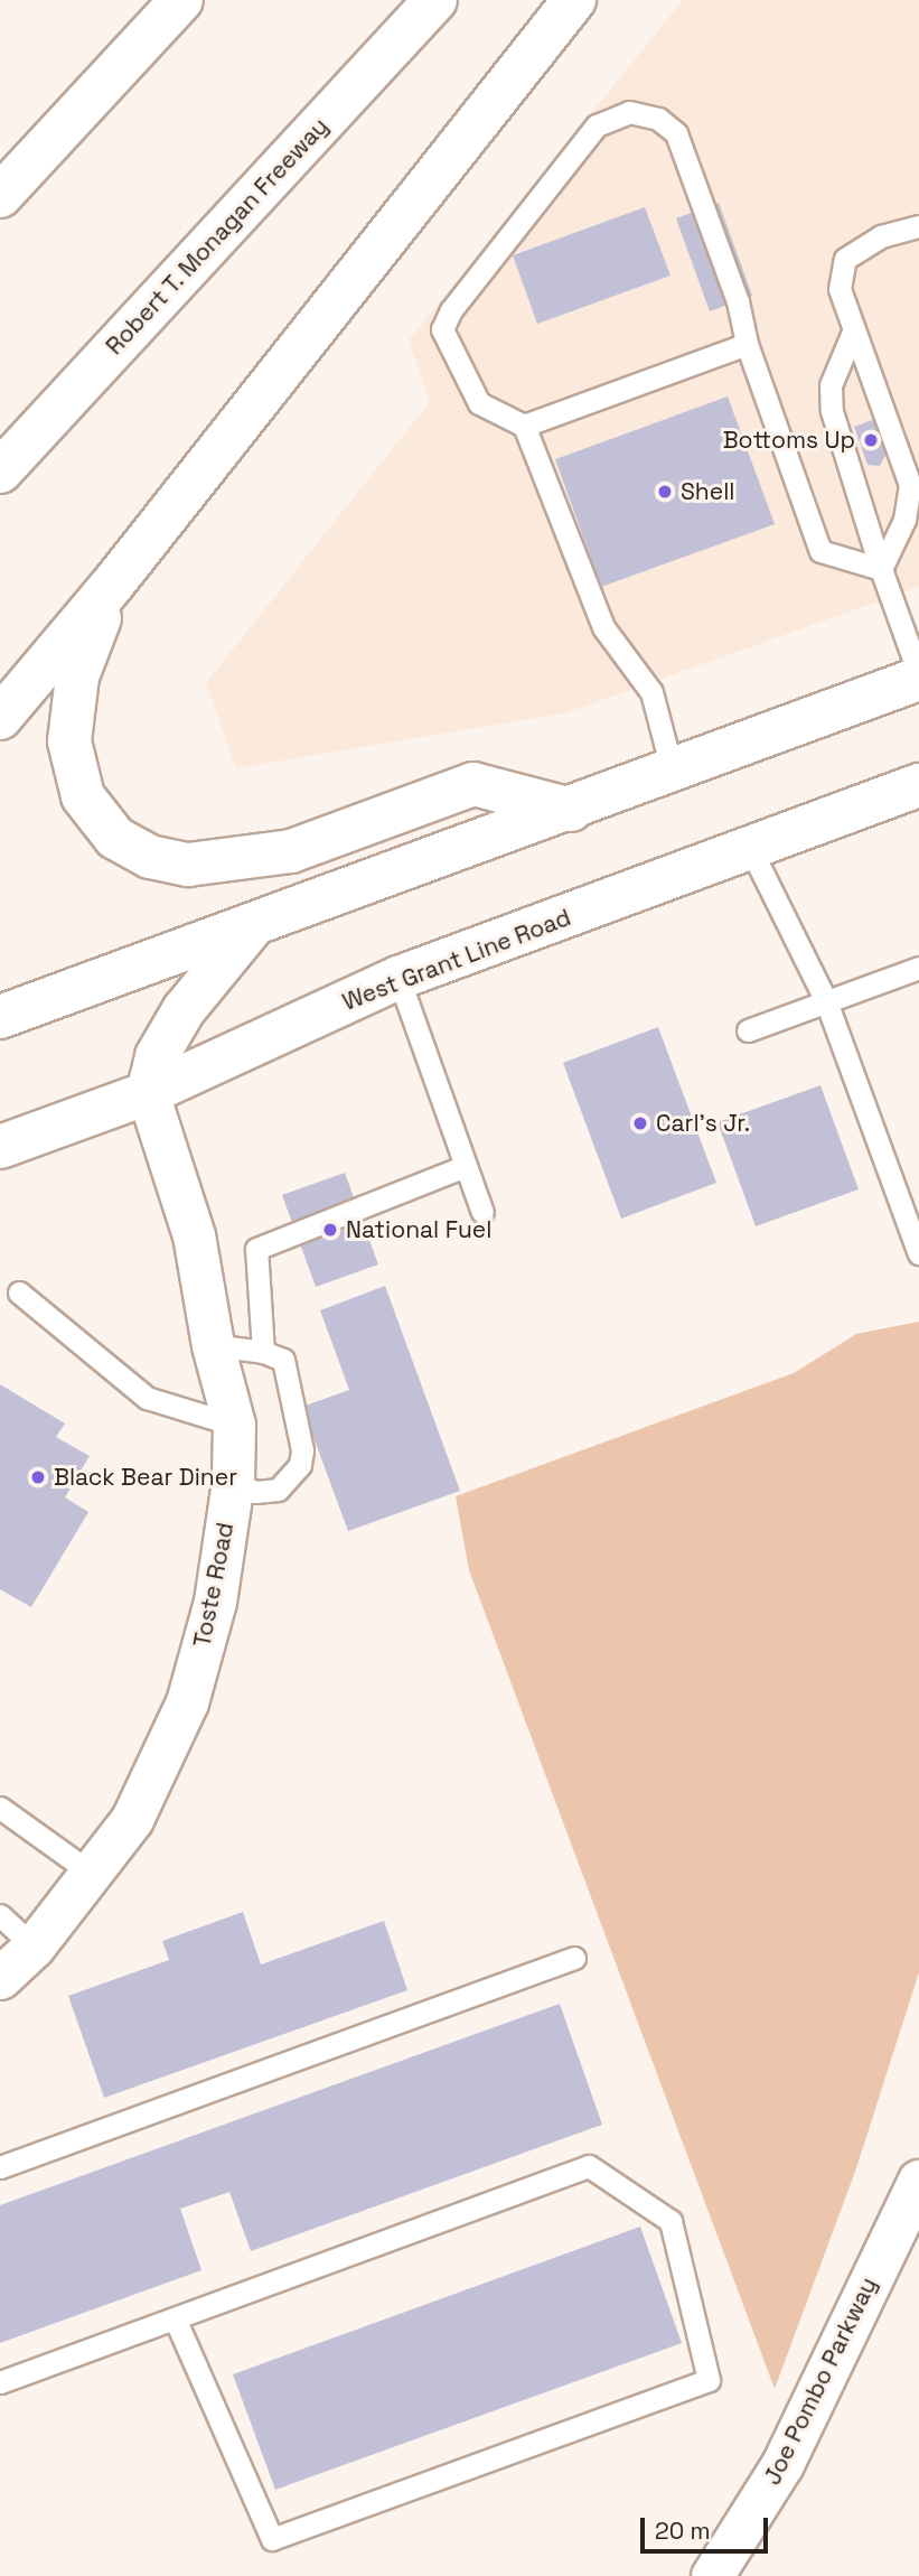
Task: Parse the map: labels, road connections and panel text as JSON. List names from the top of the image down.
{
  "streets": {
    "main road": ["Robert T. Monagan Freeway", "West Grant Line Road"],
    "street": ["Toste Road", "Joe Pombo Parkway"]
  },
  "crossings": [
    ["West Grant Line Road", "Toste Road"]
  ],
  "places": [
    "Bottoms Up",
    "Shell",
    "Carl's Jr.",
    "National Fuel",
    "Black Bear Diner"
  ],
  "scale_bar": "20 m"
}
